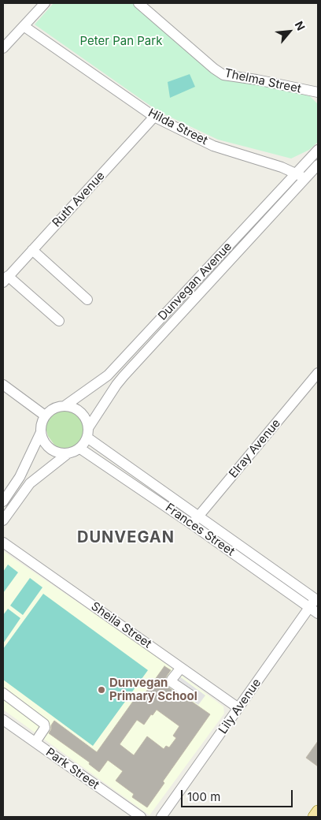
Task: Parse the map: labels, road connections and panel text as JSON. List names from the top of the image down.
{
  "streets": {
    "street": [
      "Thelma Street",
      "Hilda Street",
      "Ruth Avenue",
      "Dunvegan Avenue",
      "Elray Avenue",
      "Frances Street",
      "Sheila Street",
      "Lily Avenue",
      "Park Street"
    ]
  },
  "crossings": [
    ["Hilda Street", "Ruth Avenue"],
    ["Hilda Street", "Dunvegan Avenue"],
    ["Dunvegan Avenue", "Frances Street"],
    ["Elray Avenue", "Frances Street"],
    ["Frances Street", "Lily Avenue"],
    ["Sheila Street", "Lily Avenue"]
  ],
  "districts": ["DUNVEGAN"],
  "parks": ["Peter Pan Park"],
  "places": ["Dunvegan Primary School"],
  "scale_bar": "100 m",
  "north": "top right"
}
